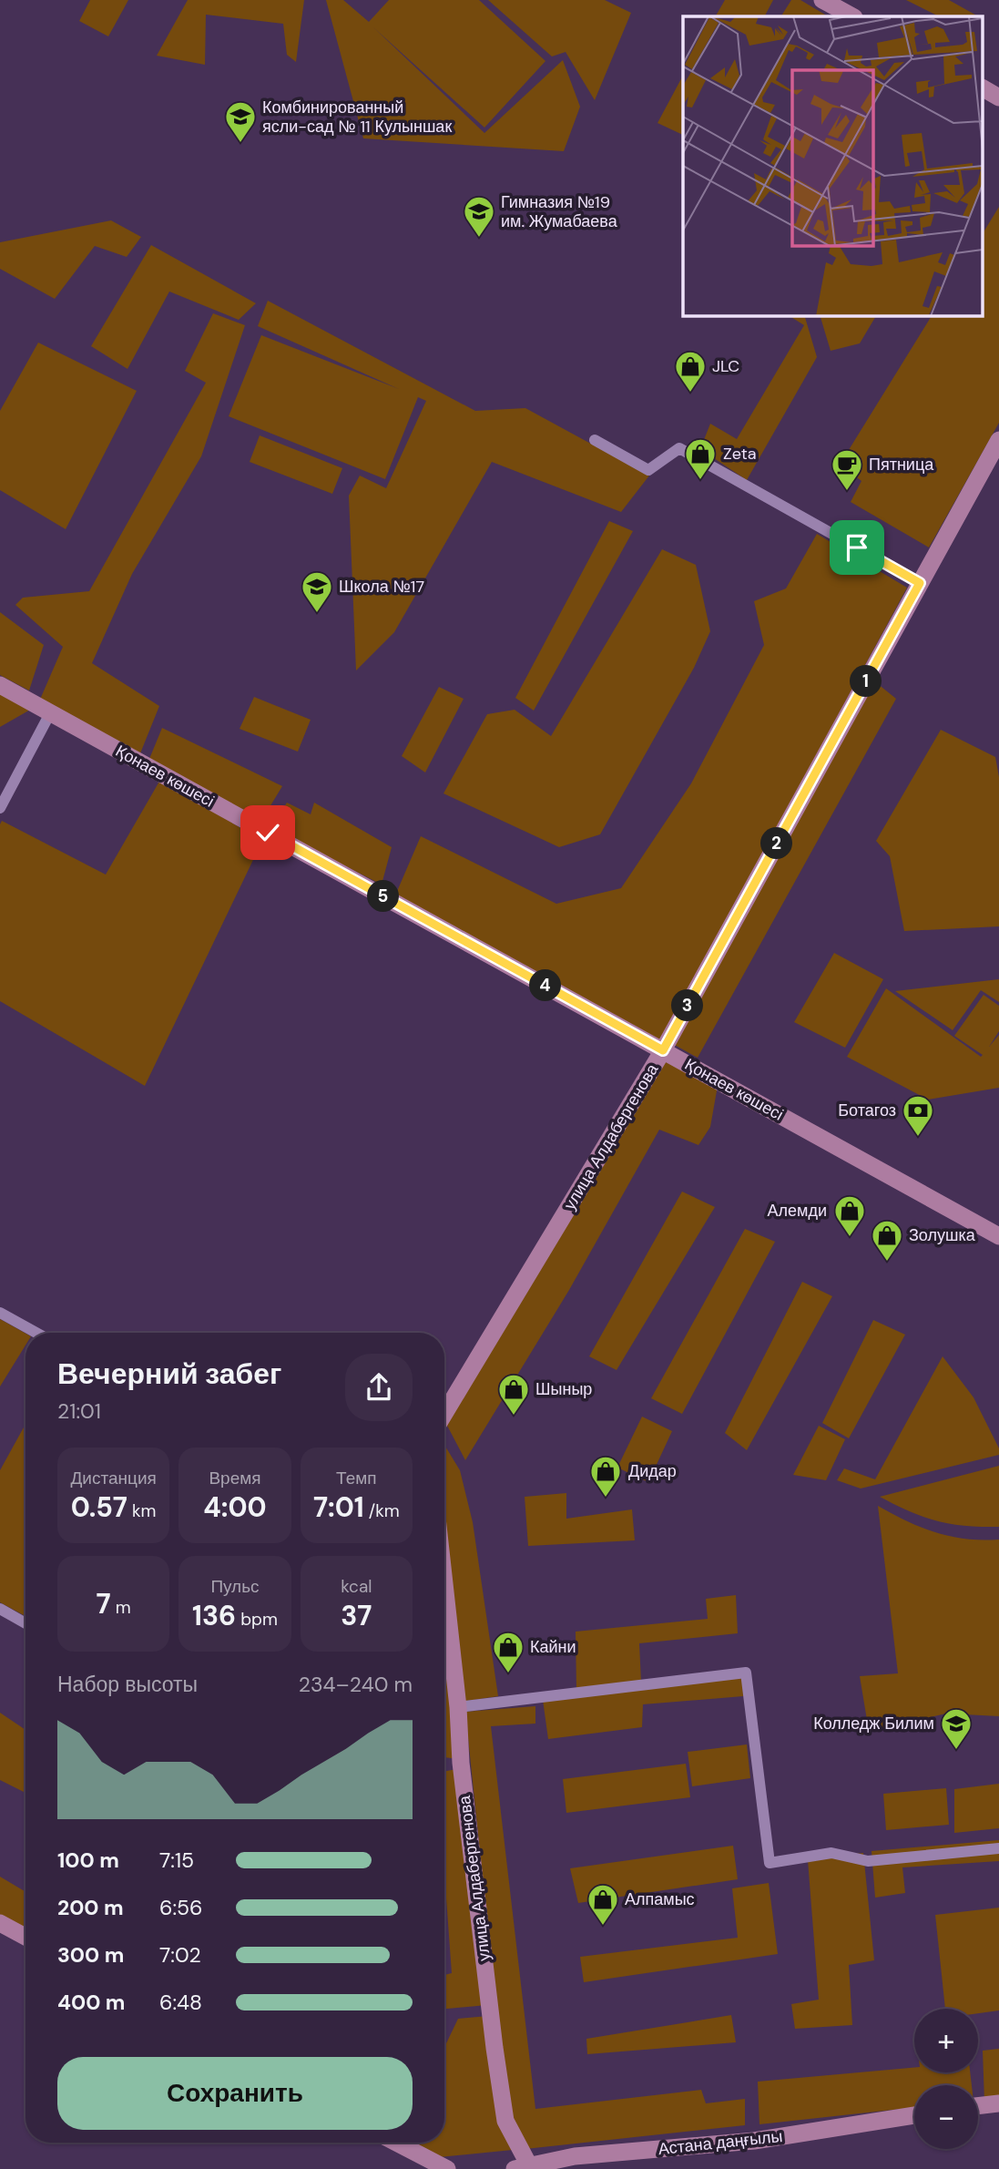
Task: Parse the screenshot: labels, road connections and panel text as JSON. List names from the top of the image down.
{
  "streets": {
    "street": ["Қонаев көшесі", "улица Алдабергенова", "Астана даңғылы"]
  },
  "crossings": [
    ["Қонаев көшесі", "улица Алдабергенова"],
    ["улица Алдабергенова", "Астана даңғылы"]
  ],
  "places": {
    "school or university": [
      "Комбинированный ясли-сад № 11 Кулыншак",
      "Гимназия №19 им. Жумабаева",
      "Школа №17",
      "Колледж Билим"
    ],
    "shop": [
      "JLC",
      "Zeta",
      "Алемди",
      "Золушка",
      "Шыныр",
      "Дидар",
      "Кайни",
      "Алпамыс"
    ],
    "cafe": ["Пятница"],
    "bank": ["Ботагоз"]
  },
  "page": {
    "pins": [
      "1",
      "2",
      "5",
      "4",
      "3"
    ],
    "heading": ["Вечерний забег", "21:01"],
    "stats": [
      ["Дистанция", "0.57 km"],
      ["Время", "4:00"],
      ["Темп", "7:01 /km"],
      ["7 m"],
      ["Пульс", "136 bpm"],
      ["kcal", "37"]
    ],
    "chart": ["Набор высоты", "234–240 m"],
    "list": [
      {
        "name": "100 m",
        "note": "7:15"
      },
      {
        "name": "200 m",
        "note": "6:56"
      },
      {
        "name": "300 m",
        "note": "7:02"
      },
      {
        "name": "400 m",
        "note": "6:48"
      }
    ],
    "map_buttons": ["+", "−"],
    "buttons": "Сохранить"
  }
}
